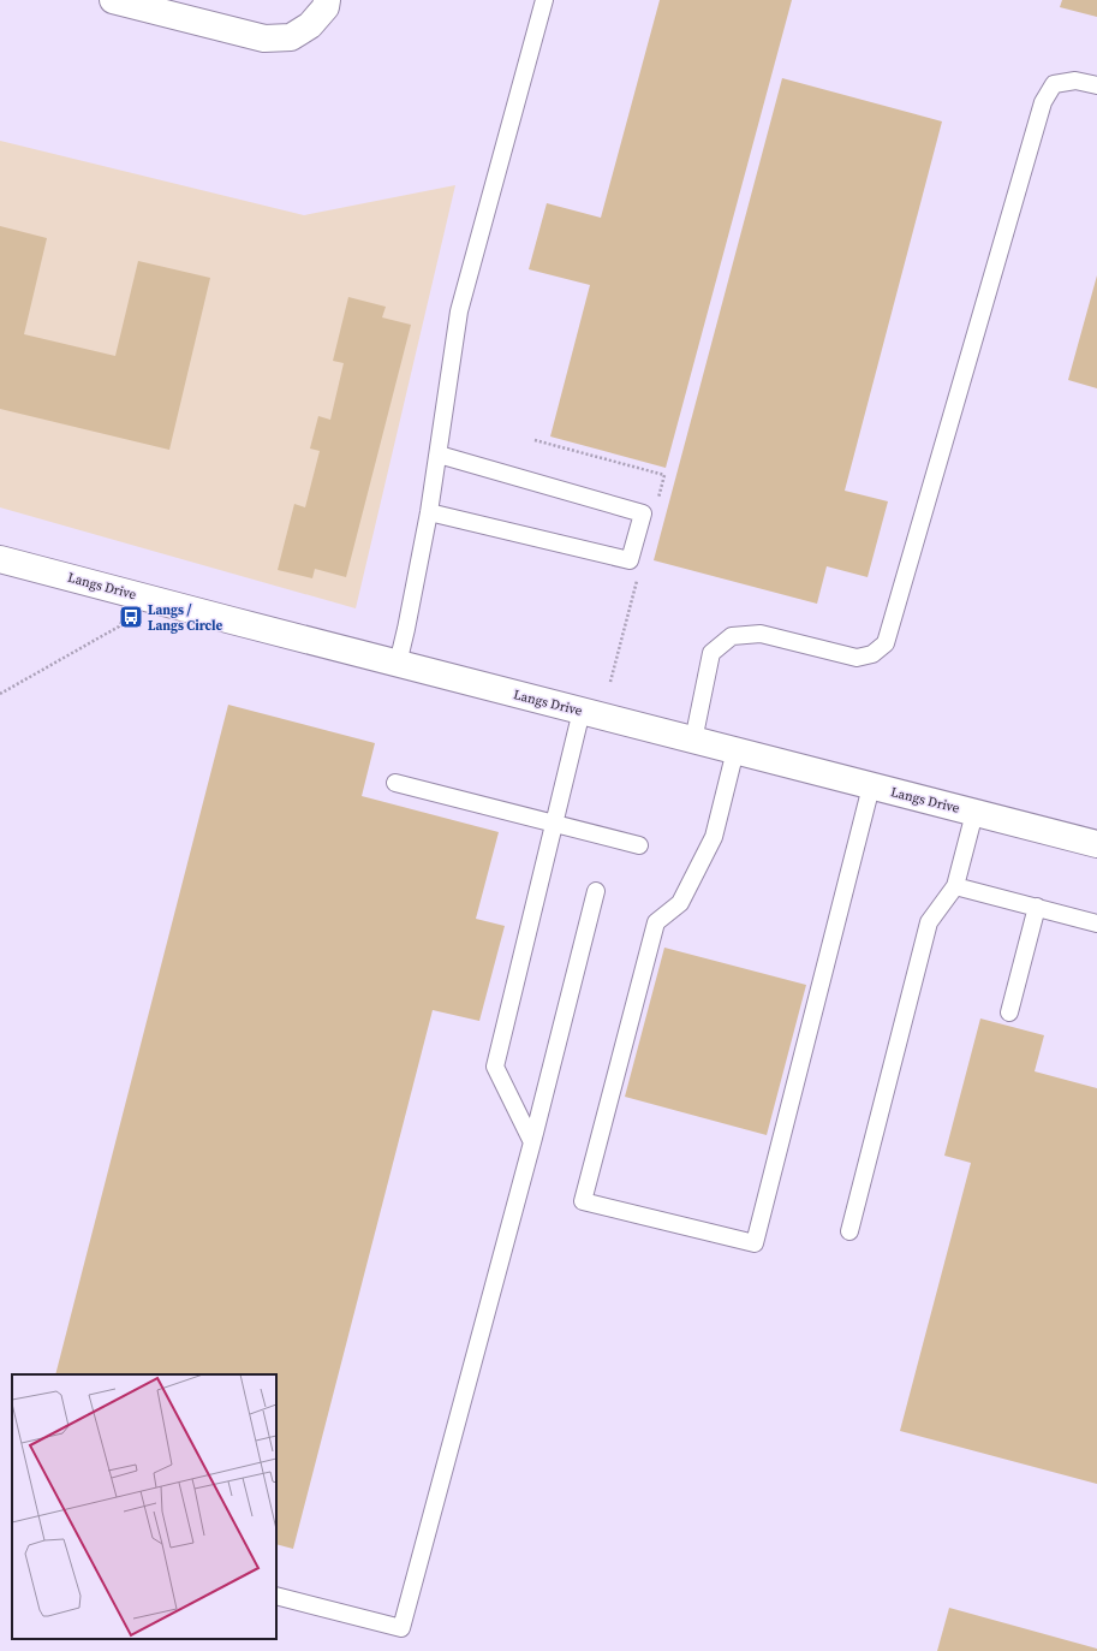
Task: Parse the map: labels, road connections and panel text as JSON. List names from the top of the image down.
{
  "streets": {
    "street": ["Langs Drive"]
  },
  "places": {
    "bus stop": ["Langs / Langs Circle"]
  }
}
